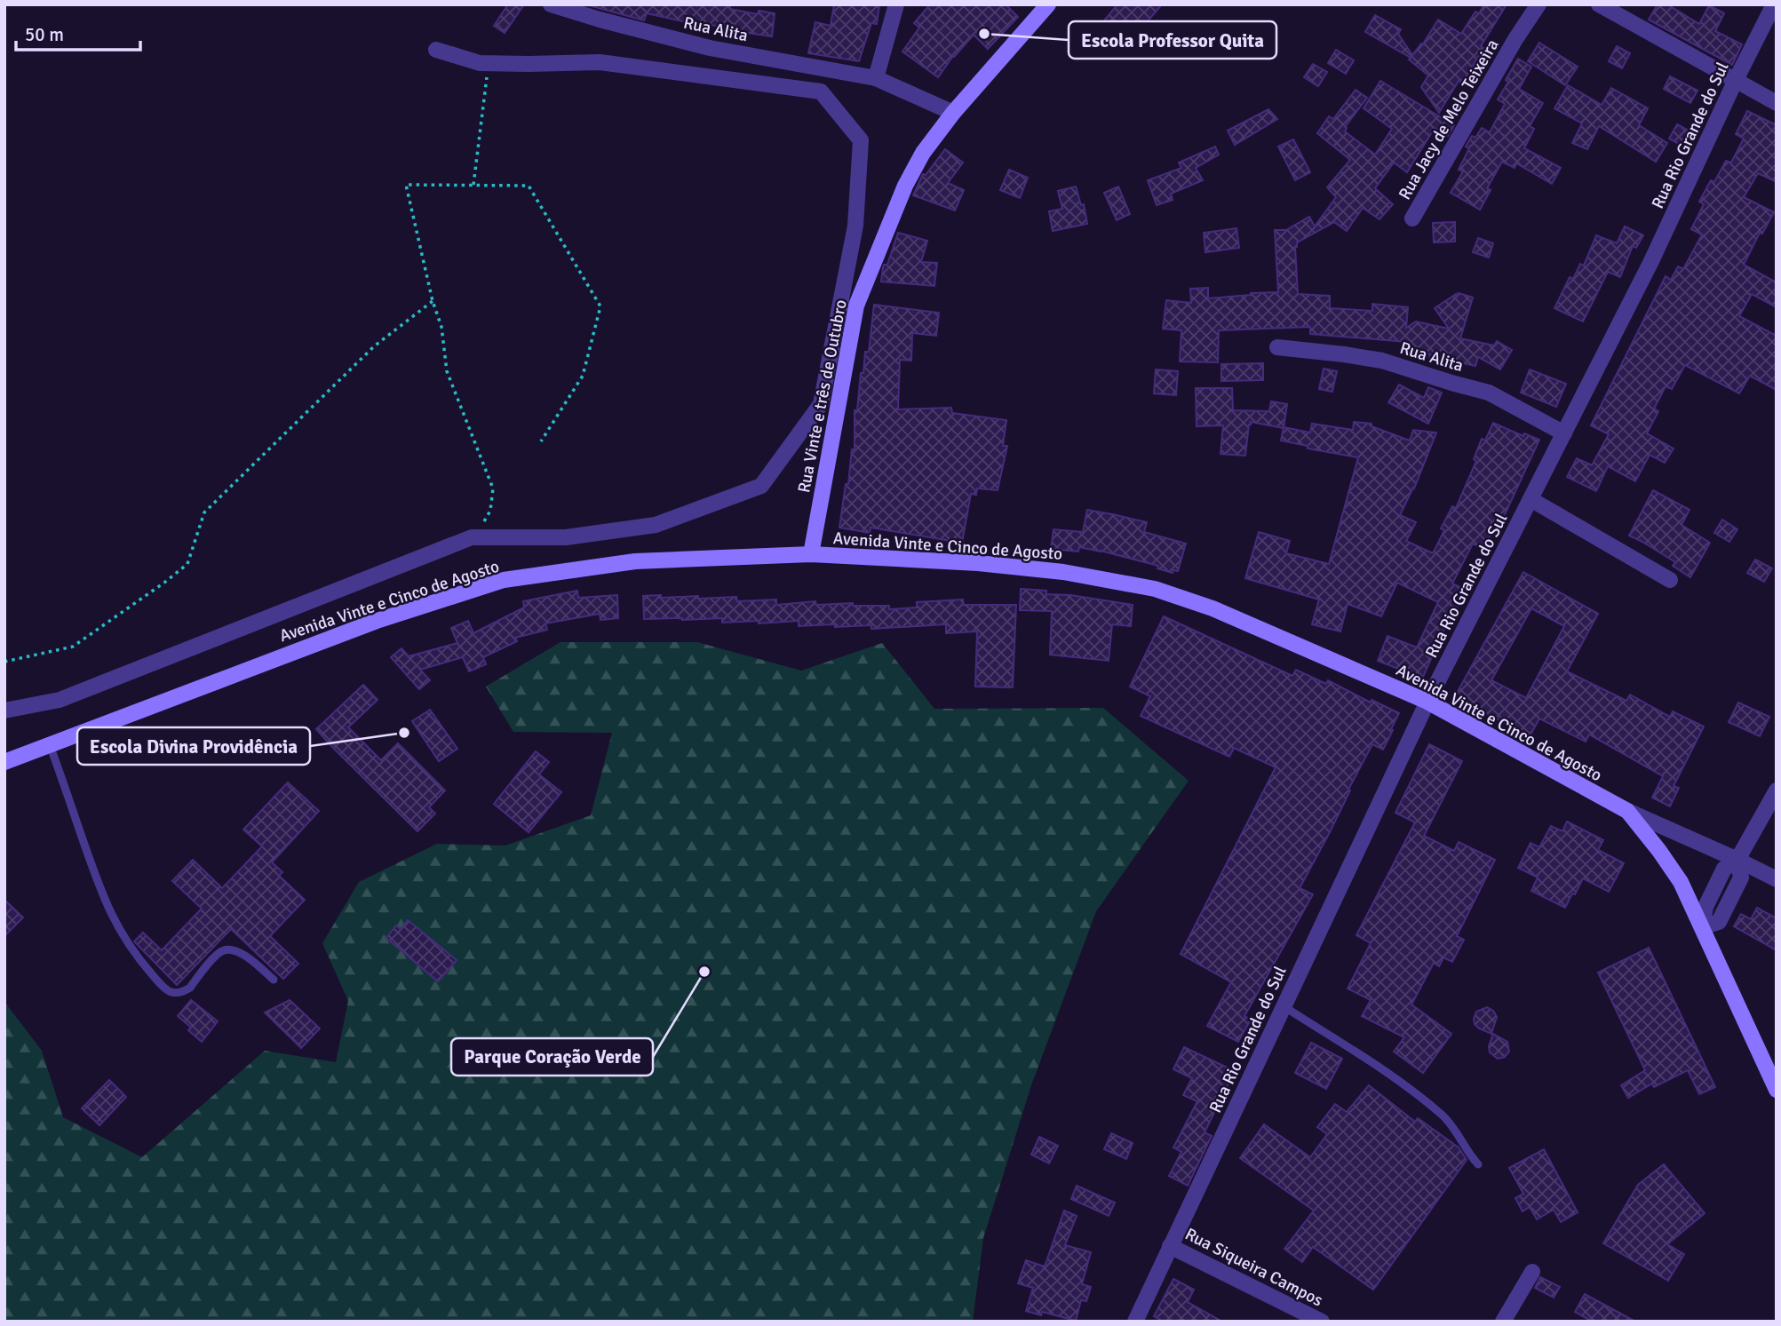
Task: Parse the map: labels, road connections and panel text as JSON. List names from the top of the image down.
{
  "streets": {
    "main road": ["Rua Vinte e três de Outubro", "Avenida Vinte e Cinco de Agosto"],
    "street": [
      "Rua Alita",
      "Rua Jacy de Melo Teixeira",
      "Rua Rio Grande do Sul",
      "Rua Siqueira Campos"
    ]
  },
  "crossings": [
    ["Rua Alita", "Rua Rio Grande do Sul"],
    ["Rua Alita", "Rua Vinte e três de Outubro"],
    ["Rua Rio Grande do Sul", "Avenida Vinte e Cinco de Agosto"],
    ["Rua Rio Grande do Sul", "Rua Siqueira Campos"],
    ["Rua Vinte e três de Outubro", "Avenida Vinte e Cinco de Agosto"]
  ],
  "places": ["Escola Professor Quita", "Escola Divina Providência", "Parque Coração Verde"],
  "scale_bar": "50 m"
}
